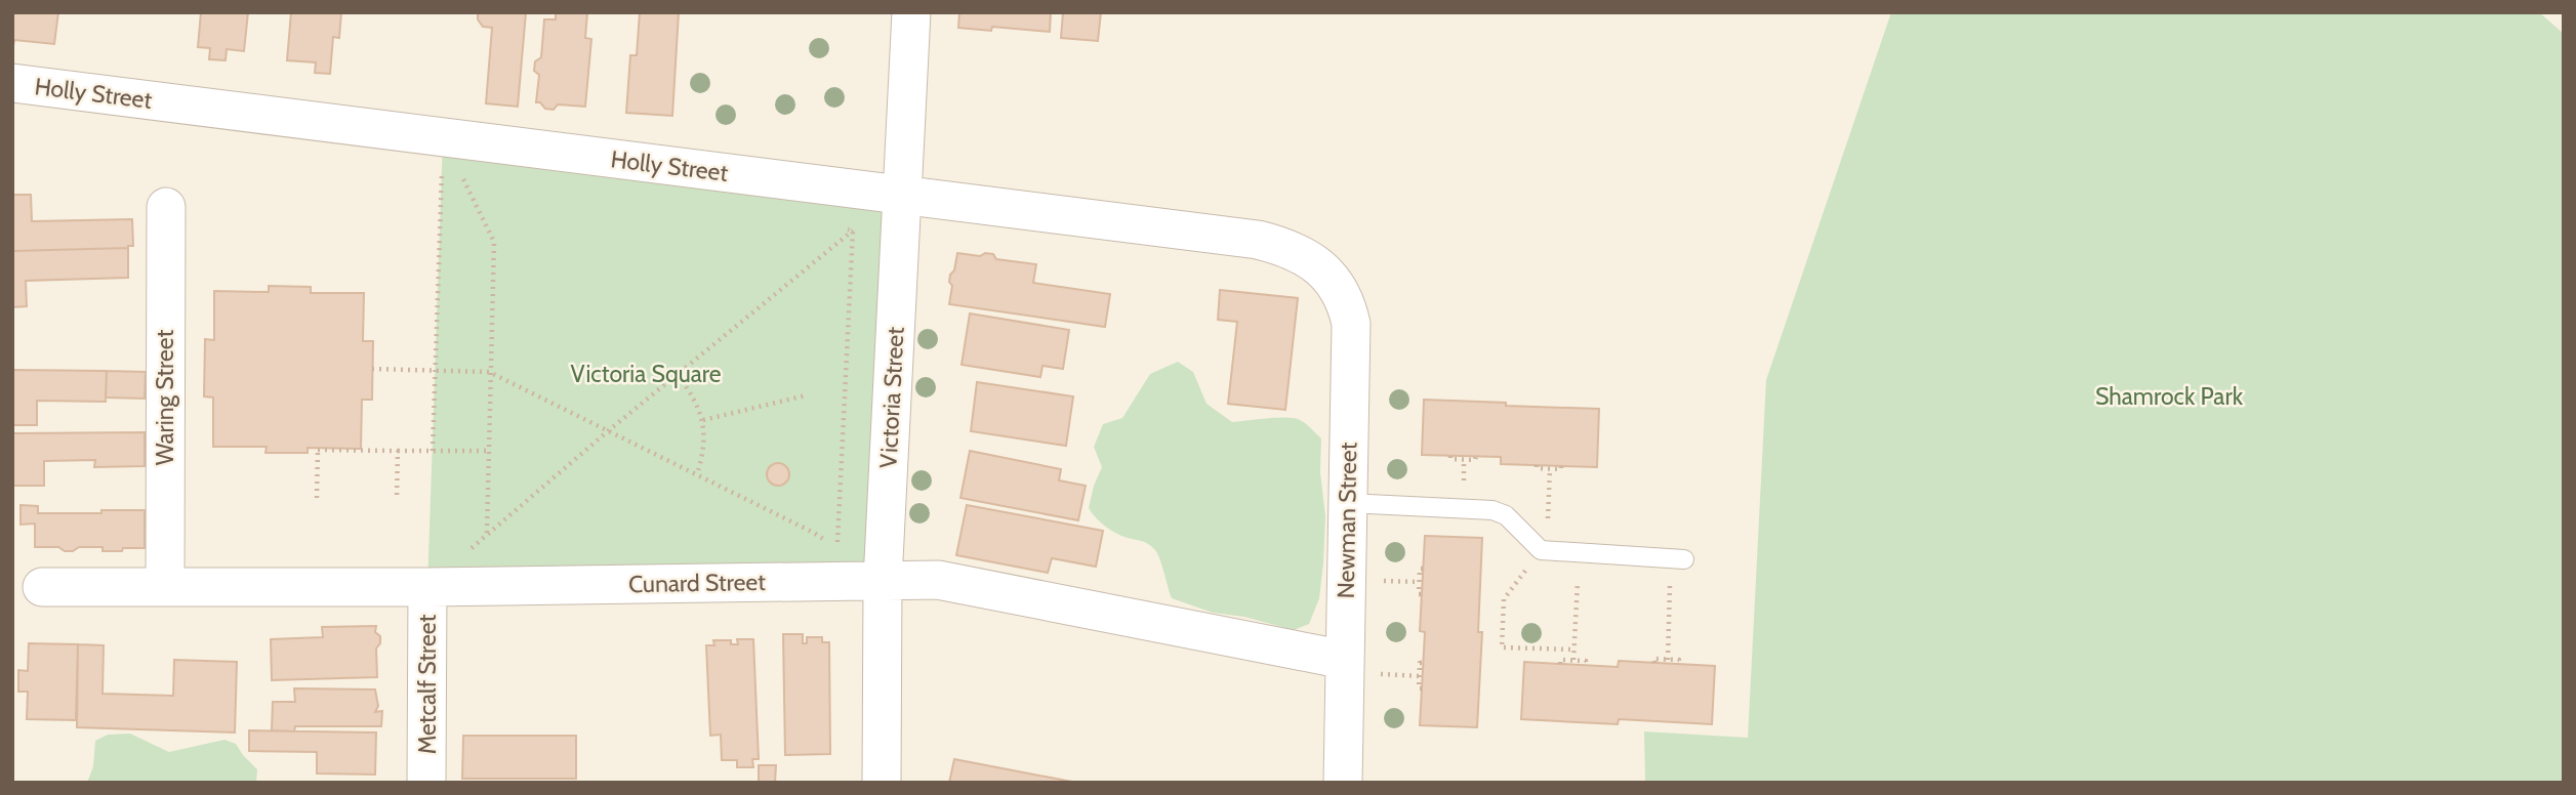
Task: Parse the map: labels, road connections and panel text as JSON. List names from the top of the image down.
{
  "streets": {
    "street": [
      "Holly Street",
      "Waring Street",
      "Victoria Street",
      "Newman Street",
      "Cunard Street",
      "Metcalf Street"
    ]
  },
  "crossings": [
    ["Holly Street", "Victoria Street"],
    ["Holly Street", "Newman Street"],
    ["Waring Street", "Cunard Street"],
    ["Victoria Street", "Cunard Street"],
    ["Newman Street", "Cunard Street"],
    ["Cunard Street", "Metcalf Street"]
  ],
  "parks": ["Victoria Square", "Shamrock Park"]
}
